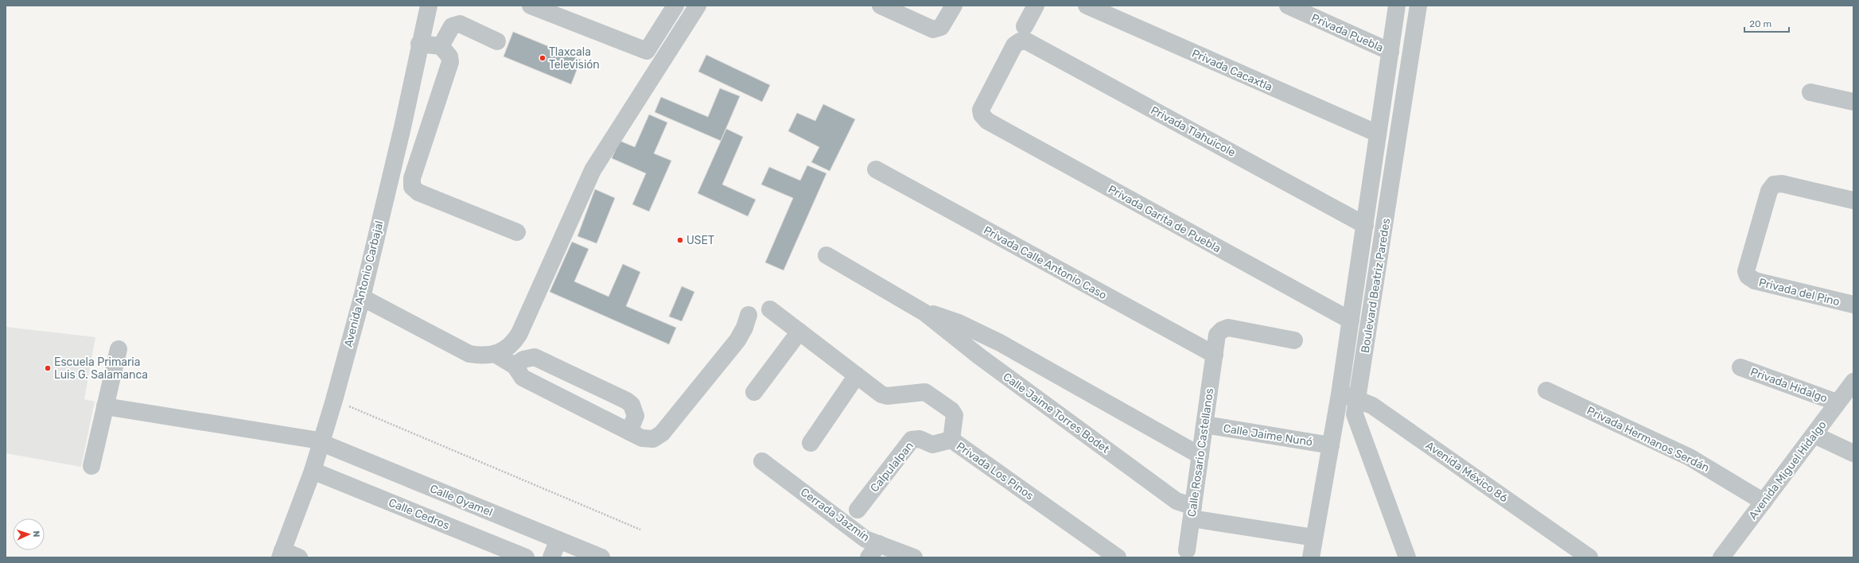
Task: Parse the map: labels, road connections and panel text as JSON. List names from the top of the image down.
{
  "streets": {
    "street": [
      "Privada Puebla",
      "Privada Cacaxtla",
      "Privada Tlahuicole",
      "Privada Garita de Puebla",
      "Privada Calle Antonio Caso",
      "Avenida Antonio Carbajal",
      "Boulevard Beatriz Paredes",
      "Privada del Pino",
      "Privada Hidalgo",
      "Calle Jaime Torres Bodet",
      "Calle Jaime Nunó",
      "Privada Hermanos Serdán",
      "Calle Rosario Castellanos",
      "Calpulalpan",
      "Avenida Miguel Hidalgo",
      "Privada Los Pinos",
      "Avenida México 86",
      "Calle Oyamel",
      "Calle Cedros",
      "Cerrada Jazmín"
    ]
  },
  "crossings": [
    ["Privada Puebla", "Boulevard Beatriz Paredes"],
    ["Privada Cacaxtla", "Boulevard Beatriz Paredes"],
    ["Privada Tlahuicole", "Privada Garita de Puebla"],
    ["Privada Tlahuicole", "Boulevard Beatriz Paredes"],
    ["Privada Garita de Puebla", "Boulevard Beatriz Paredes"],
    ["Privada Calle Antonio Caso", "Calle Rosario Castellanos"],
    ["Avenida Antonio Carbajal", "Calle Oyamel"],
    ["Avenida Antonio Carbajal", "Calle Cedros"],
    ["Boulevard Beatriz Paredes", "Calle Jaime Torres Bodet"],
    ["Boulevard Beatriz Paredes", "Calle Jaime Nunó"],
    ["Boulevard Beatriz Paredes", "Avenida México 86"],
    ["Privada Hidalgo", "Avenida Miguel Hidalgo"],
    ["Calle Jaime Torres Bodet", "Calle Rosario Castellanos"],
    ["Calle Jaime Nunó", "Calle Rosario Castellanos"],
    ["Privada Hermanos Serdán", "Avenida Miguel Hidalgo"],
    ["Calpulalpan", "Privada Los Pinos"]
  ],
  "places": ["Tlaxcala Televisión", "USET", "Escuela Primaria Luis G. Salamanca"],
  "scale_bar": "20 m",
  "north": "right"
}
